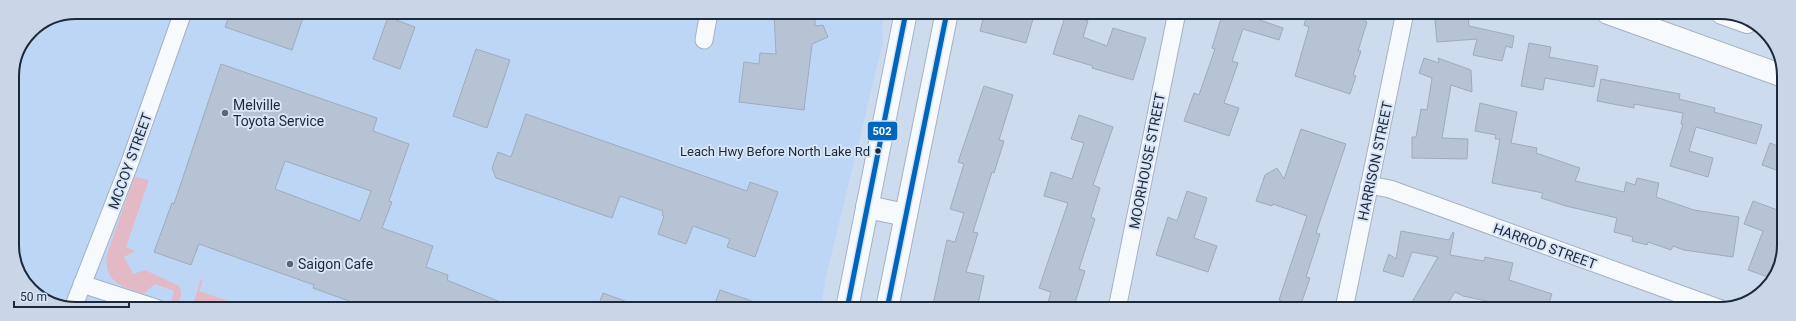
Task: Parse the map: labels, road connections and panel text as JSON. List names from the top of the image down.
{
  "streets": {
    "street": [
      "MCCOY STREET",
      "MOORHOUSE STREET",
      "HARRISON STREET",
      "HARROD STREET"
    ]
  },
  "crossings": [
    ["HARRISON STREET", "HARROD STREET"]
  ],
  "places": ["Melville Toyota Service", "Leach Hwy Before North Lake Rd", "Saigon Cafe"],
  "lines": ["transit line 502"],
  "scale_bar": "50 m"
}
